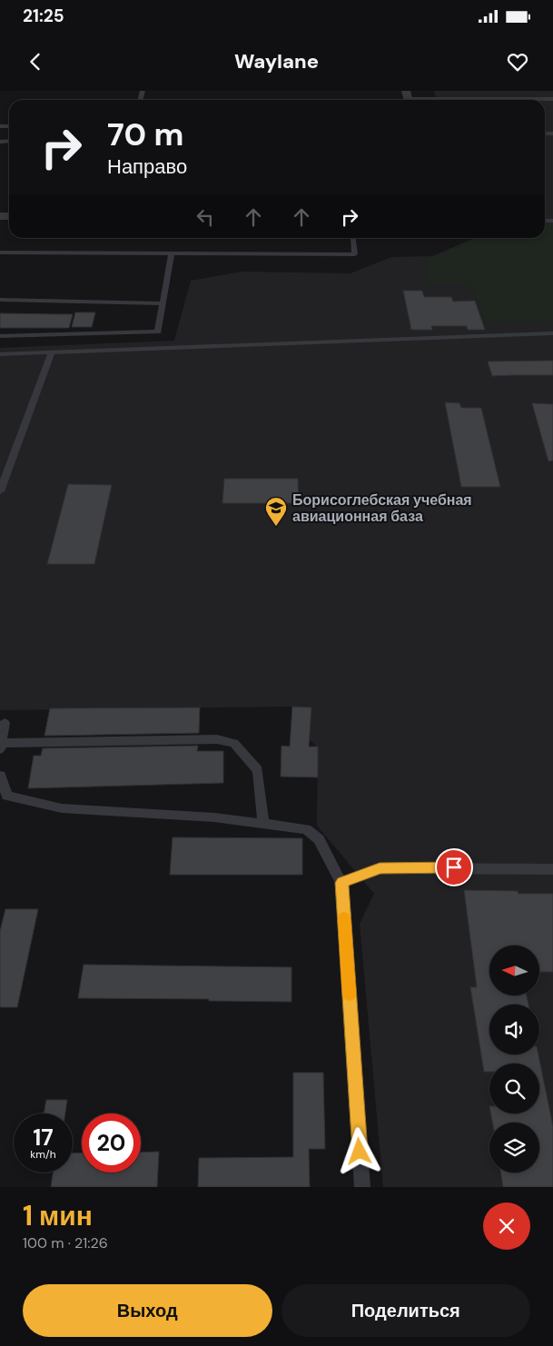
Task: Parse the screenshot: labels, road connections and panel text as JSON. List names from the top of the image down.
{
  "places": {
    "school or university": ["Борисоглебская учебная авиационная база"]
  },
  "north": "left",
  "page": {
    "status": "21:25",
    "header": "Waylane",
    "turn": ["70 m", "Направо"],
    "speed": "17 km/h",
    "limit": "20",
    "heading": ["1 мин", "100 m · 21:26"],
    "buttons": ["Выход", "Поделиться"]
  }
}
